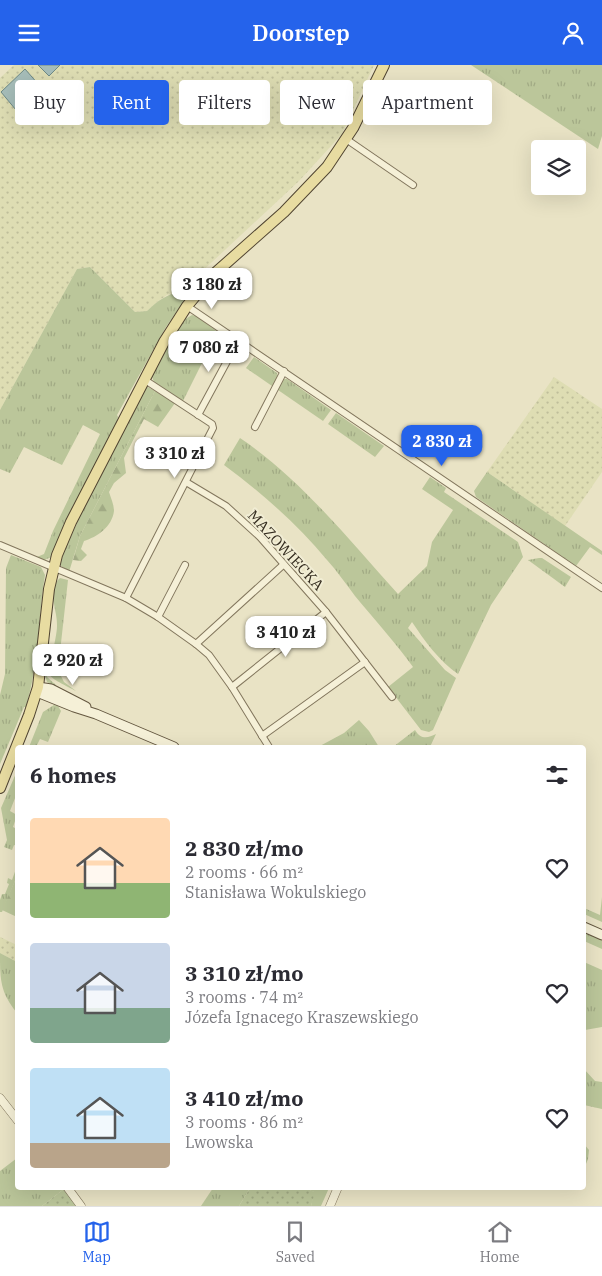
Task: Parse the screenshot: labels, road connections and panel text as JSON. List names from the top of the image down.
{
  "streets": {
    "street": ["MAZOWIECKA"]
  },
  "page": {
    "header": "Doorstep",
    "chip": [
      "Buy",
      "Rent",
      "Filters",
      "New",
      "Apartment"
    ],
    "price": [
      "3 180 zł",
      "7 080 zł",
      "2 830 zł",
      "3 310 zł",
      "3 410 zł",
      "2 920 zł"
    ],
    "heading": "6 homes",
    "list": [
      {
        "name": "2 830 zł/mo",
        "note": "2 rooms · 66 m² · Stanisława Wokulskiego"
      },
      {
        "name": "3 310 zł/mo",
        "note": "3 rooms · 74 m² · Józefa Ignacego Kraszewskiego"
      },
      {
        "name": "3 410 zł/mo",
        "note": "3 rooms · 86 m² · Lwowska"
      }
    ],
    "tabs": ["Map", "Saved", "Home"]
  }
}
